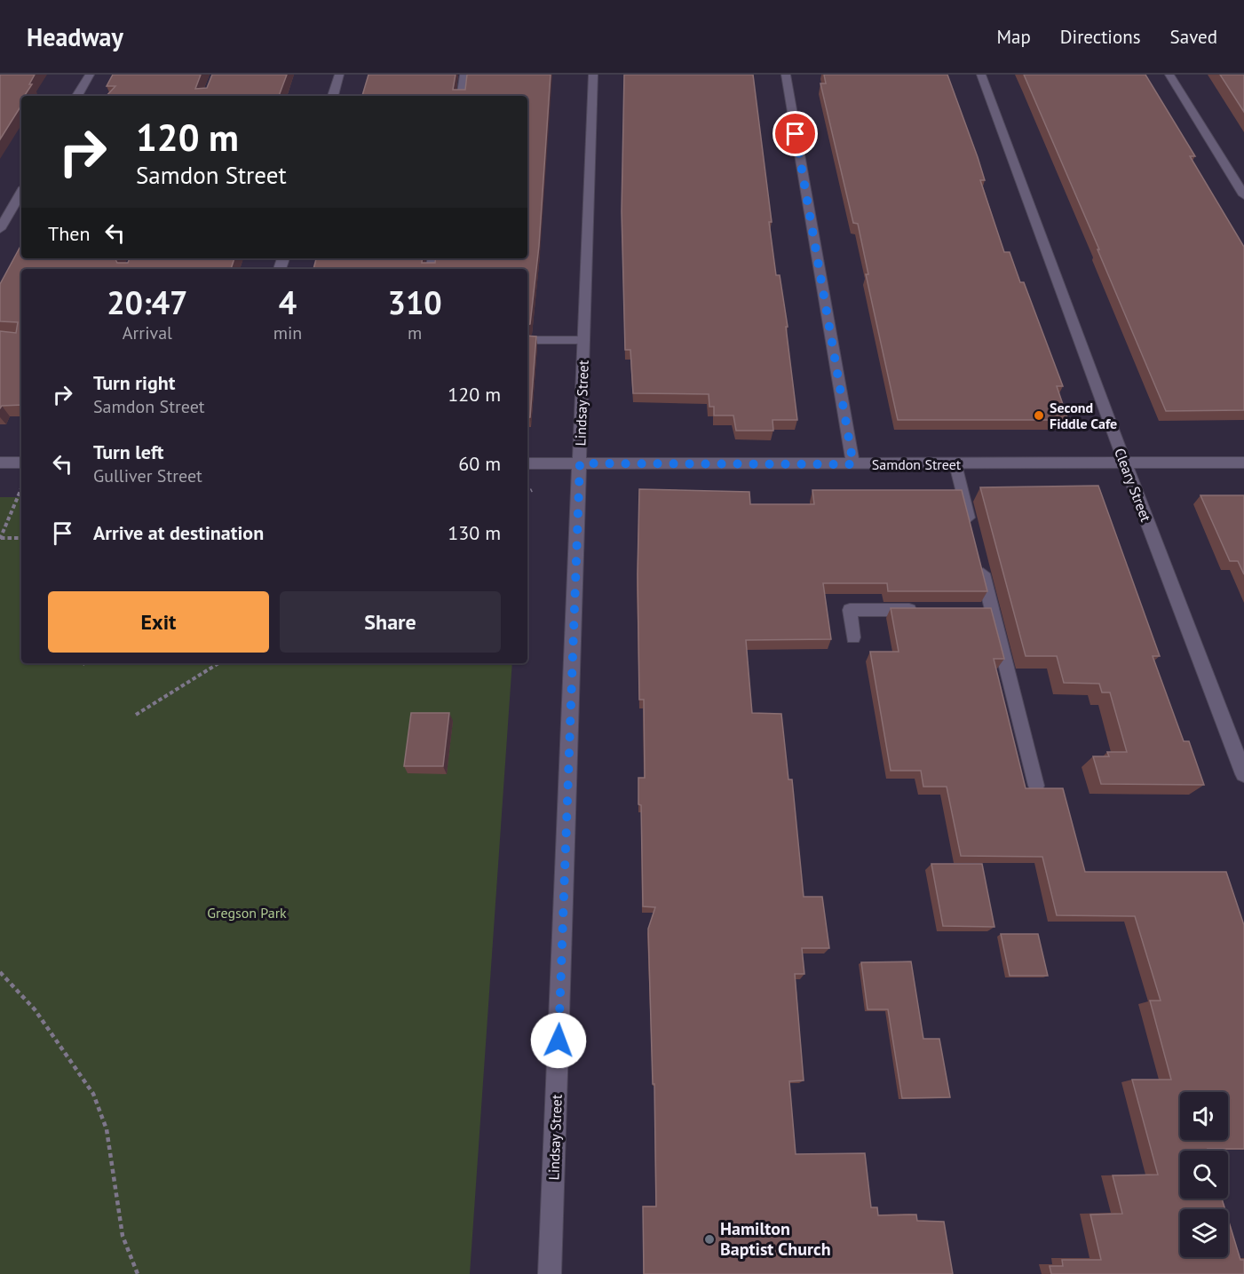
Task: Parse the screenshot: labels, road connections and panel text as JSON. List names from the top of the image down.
{
  "streets": {
    "street": ["Lindsay Street", "Samdon Street", "Cleary Street"]
  },
  "crossings": [
    ["Lindsay Street", "Samdon Street"],
    ["Samdon Street", "Cleary Street"]
  ],
  "parks": ["Gregson Park"],
  "places": ["Second Fiddle Cafe", "Hamilton Baptist Church"],
  "page": {
    "header": "Headway",
    "nav": ["Map", "Directions", "Saved"],
    "turn": ["120 m", "Samdon Street"],
    "then": "Then",
    "eta": [
      "20:47",
      "Arrival",
      "4",
      "min",
      "310",
      "m"
    ],
    "list": [
      {
        "name": "Turn right",
        "note": "Samdon Street",
        "value": "120 m"
      },
      {
        "name": "Turn left",
        "note": "Gulliver Street",
        "value": "60 m"
      },
      {
        "name": "Arrive at destination",
        "value": "130 m"
      }
    ],
    "buttons": ["Exit", "Share"]
  }
}
